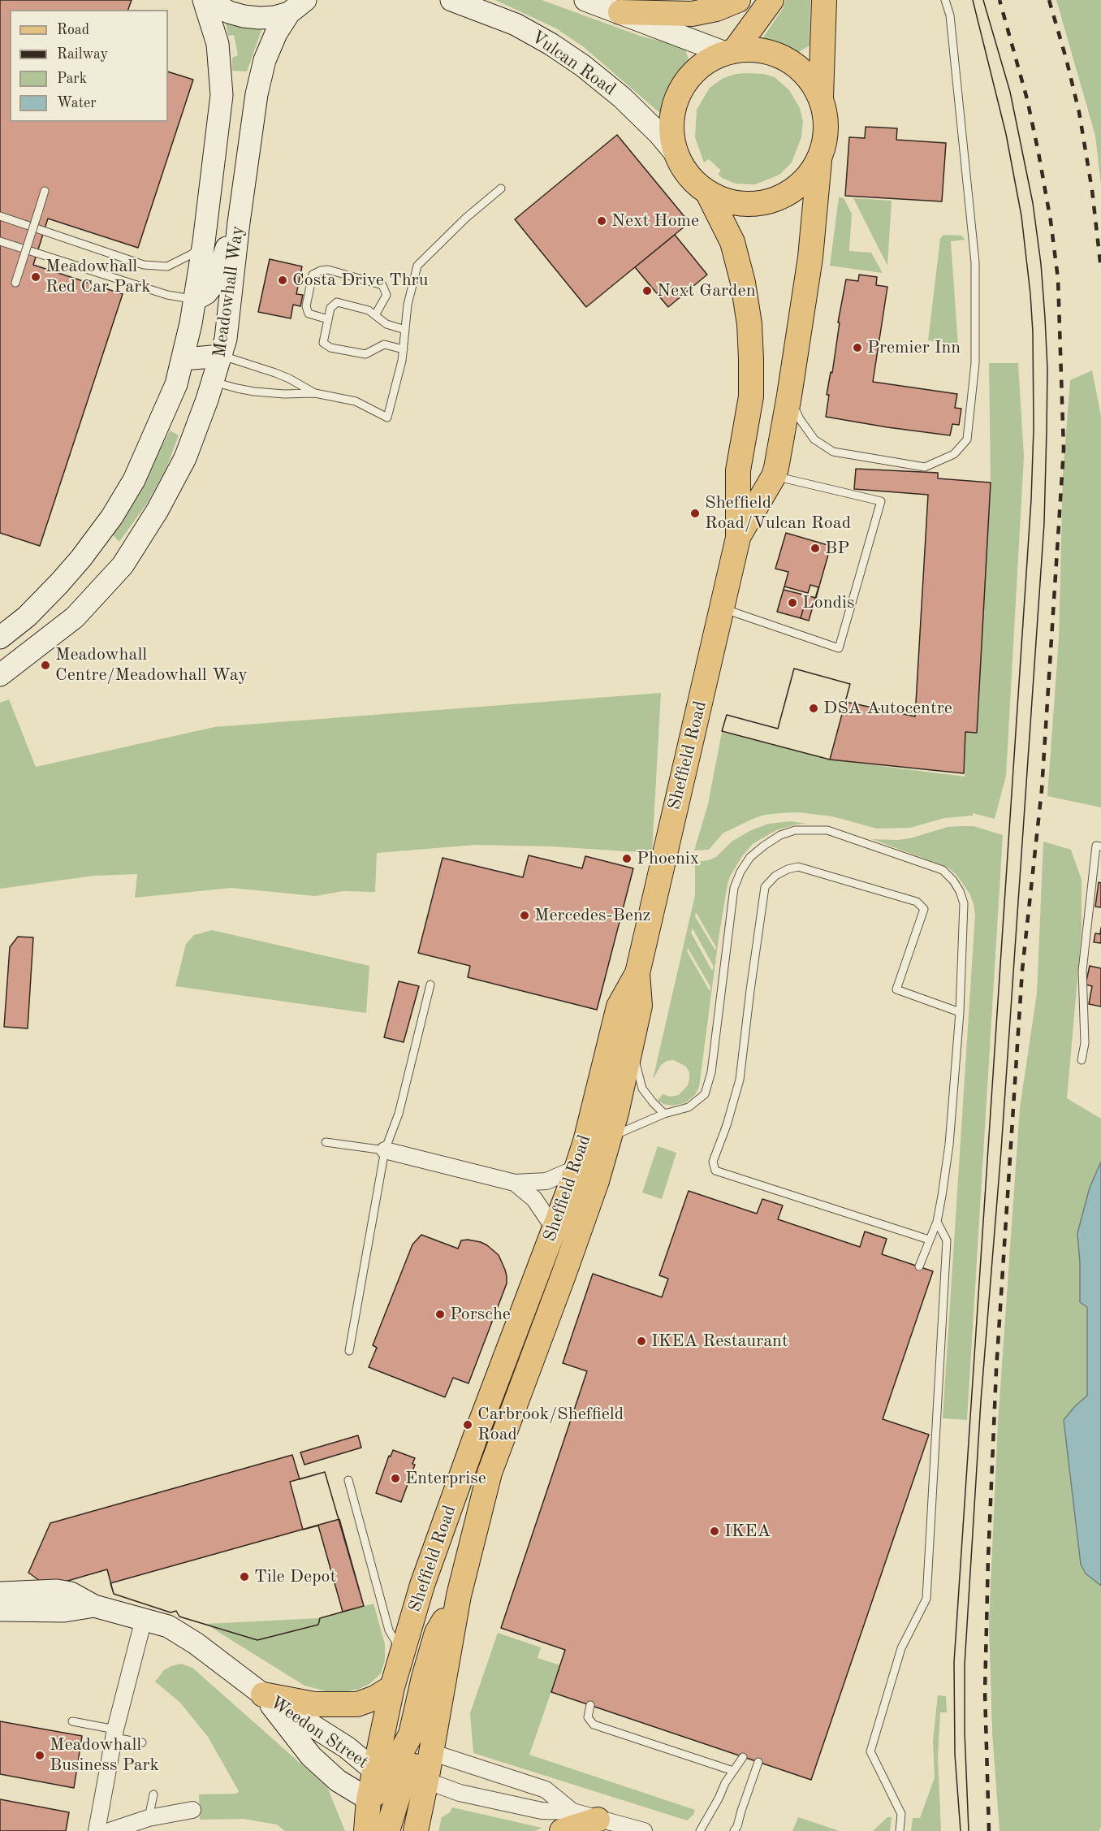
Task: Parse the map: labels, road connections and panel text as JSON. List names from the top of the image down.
{
  "streets": {
    "main road": ["Sheffield Road"],
    "street": ["Vulcan Road", "Meadowhall Way", "Weedon Street"]
  },
  "crossings": [
    ["Sheffield Road", "Weedon Street"]
  ],
  "places": [
    "Next Home",
    "Meadowhall Red Car Park",
    "Costa Drive Thru",
    "Next Garden",
    "Premier Inn",
    "Sheffield Road/Vulcan Road",
    "BP",
    "Londis",
    "Meadowhall Centre/Meadowhall Way",
    "DSA Autocentre",
    "Phoenix",
    "Mercedes-Benz",
    "Porsche",
    "IKEA Restaurant",
    "Carbrook/Sheffield Road",
    "Enterprise",
    "IKEA",
    "Tile Depot",
    "Meadowhall Business Park"
  ],
  "legend": [
    "Road",
    "Railway",
    "Park",
    "Water"
  ]
}
